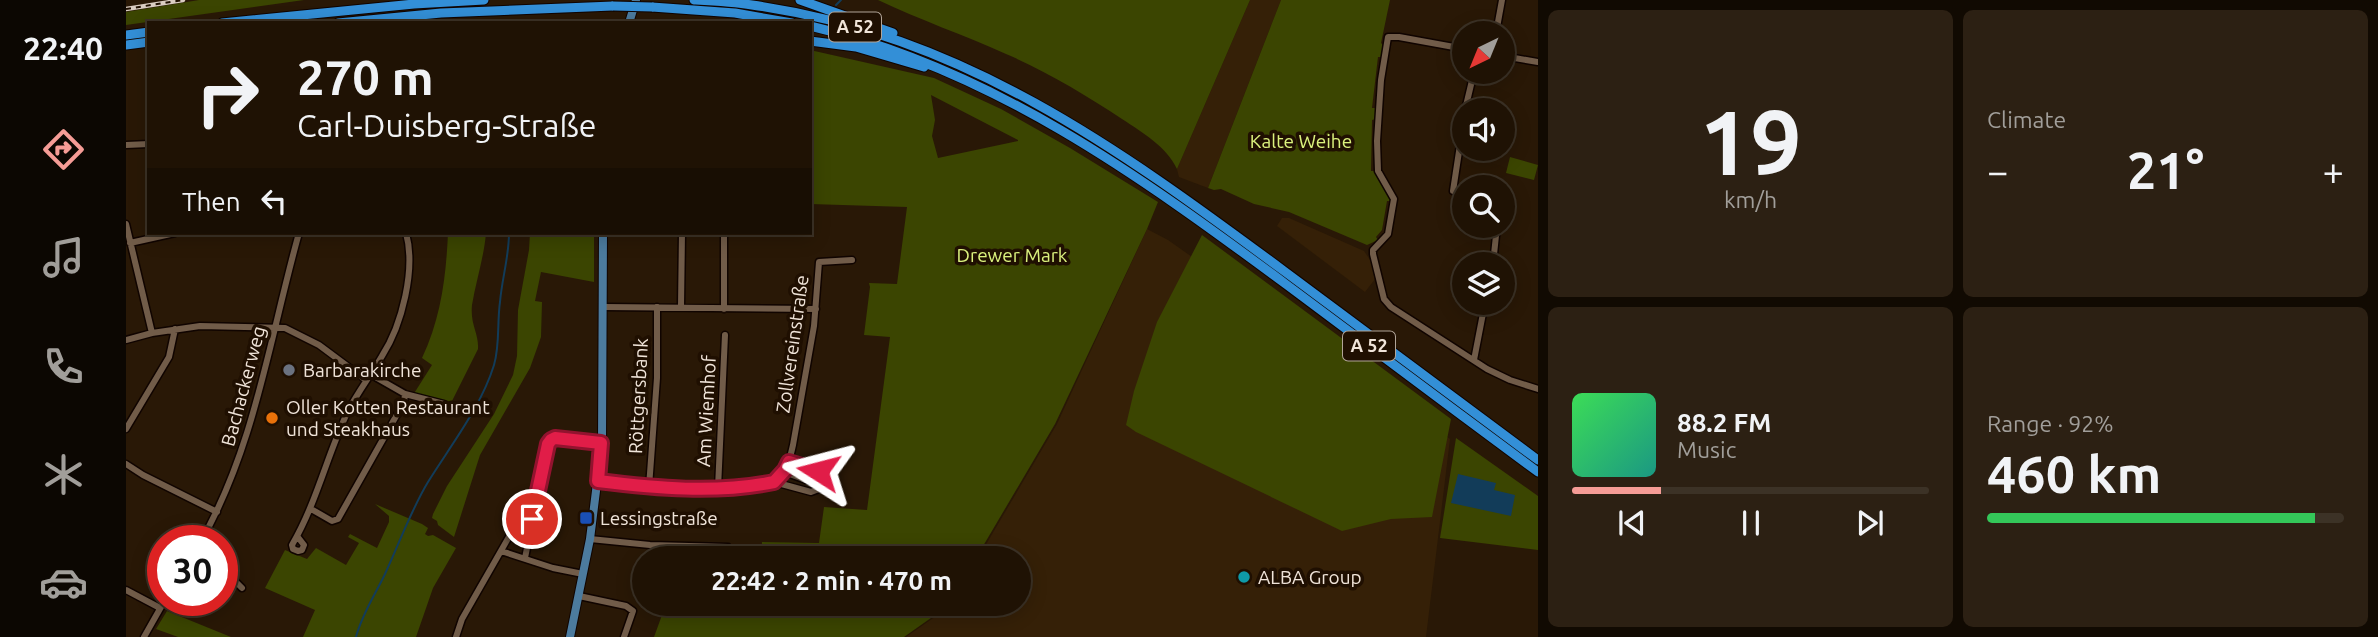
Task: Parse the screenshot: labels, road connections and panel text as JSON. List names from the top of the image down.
{
  "streets": {
    "highway": ["A 52"],
    "street": [
      "Zollvereinstraße",
      "Bachackerweg",
      "Röttgersbank",
      "Am Wiemhof"
    ]
  },
  "parks": ["Kalte Weihe", "Drewer Mark"],
  "places": {
    "other": ["Barbarakirche", "Oller Kotten Restaurant und Steakhaus", "ALBA Group"],
    "transit": ["Lessingstraße"]
  },
  "north": "bottom left",
  "page": {
    "tabs": "22:40",
    "tile": [
      ["19", "km/h"],
      "Climate",
      ["Range · 92%", "460 km"]
    ],
    "turn": ["270 m", "Carl-Duisberg-Straße"],
    "heat": ["−", "21°", "+"],
    "then": "Then",
    "song": ["88.2 FM", "Music"],
    "limit": "30",
    "trip": "22:42 · 2 min · 470 m"
  }
}
